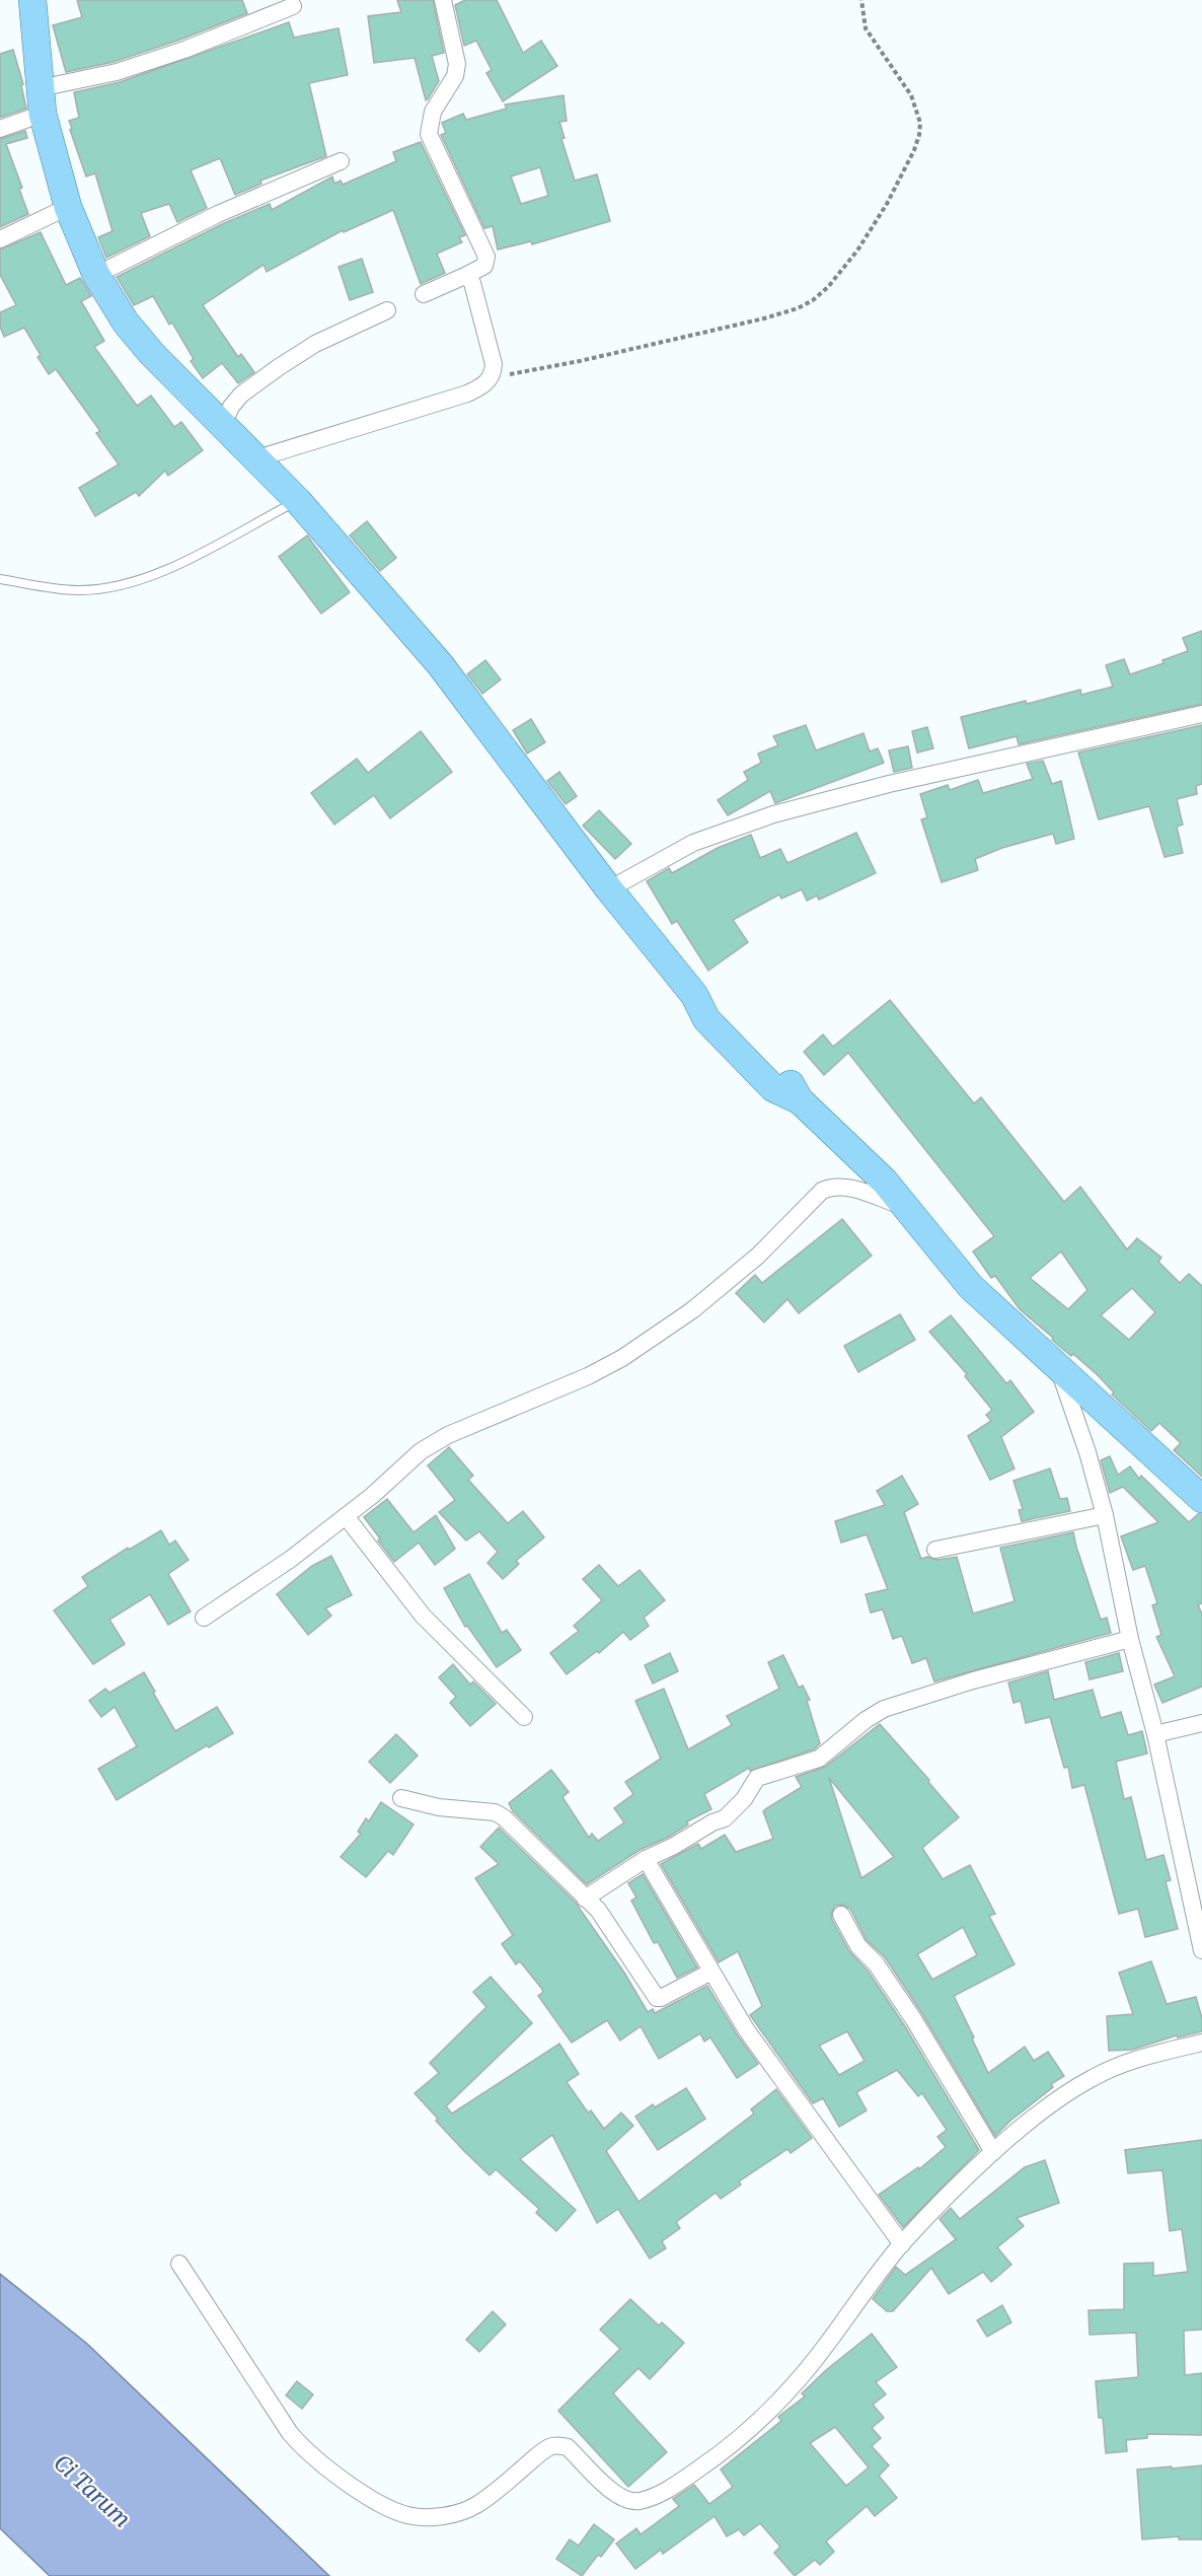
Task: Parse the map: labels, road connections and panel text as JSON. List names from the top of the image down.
{
  "water": ["Ci Tarum"]
}
